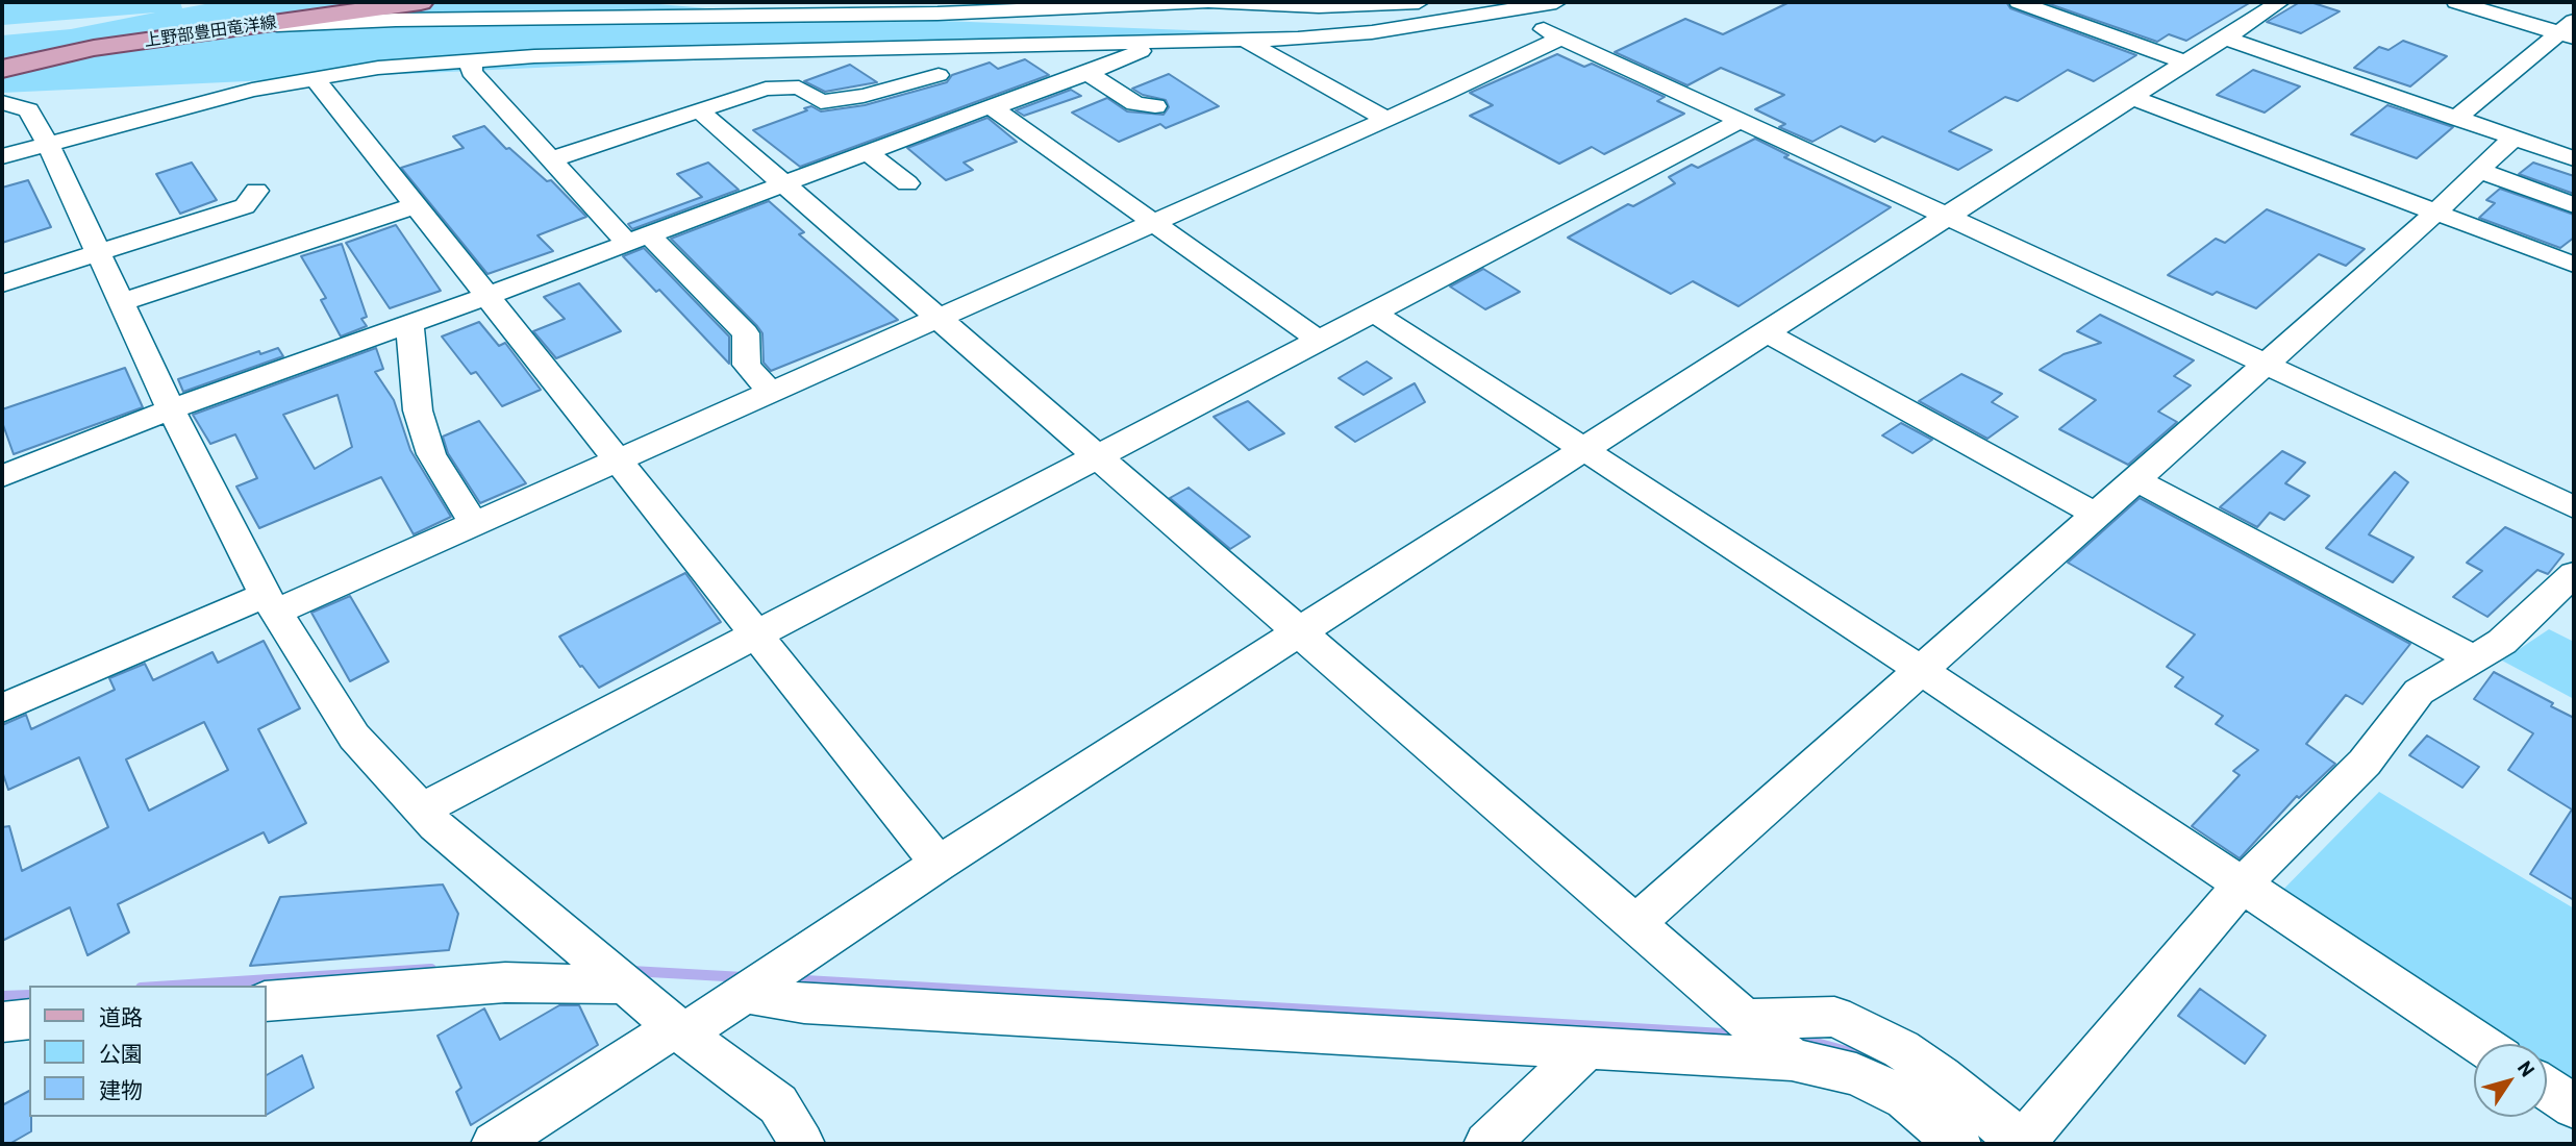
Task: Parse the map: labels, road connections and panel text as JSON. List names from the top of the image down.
{
  "streets": {
    "main road": ["上野部豊田竜洋線"]
  },
  "legend": ["道路", "公園", "建物"],
  "north": "top right"
}
